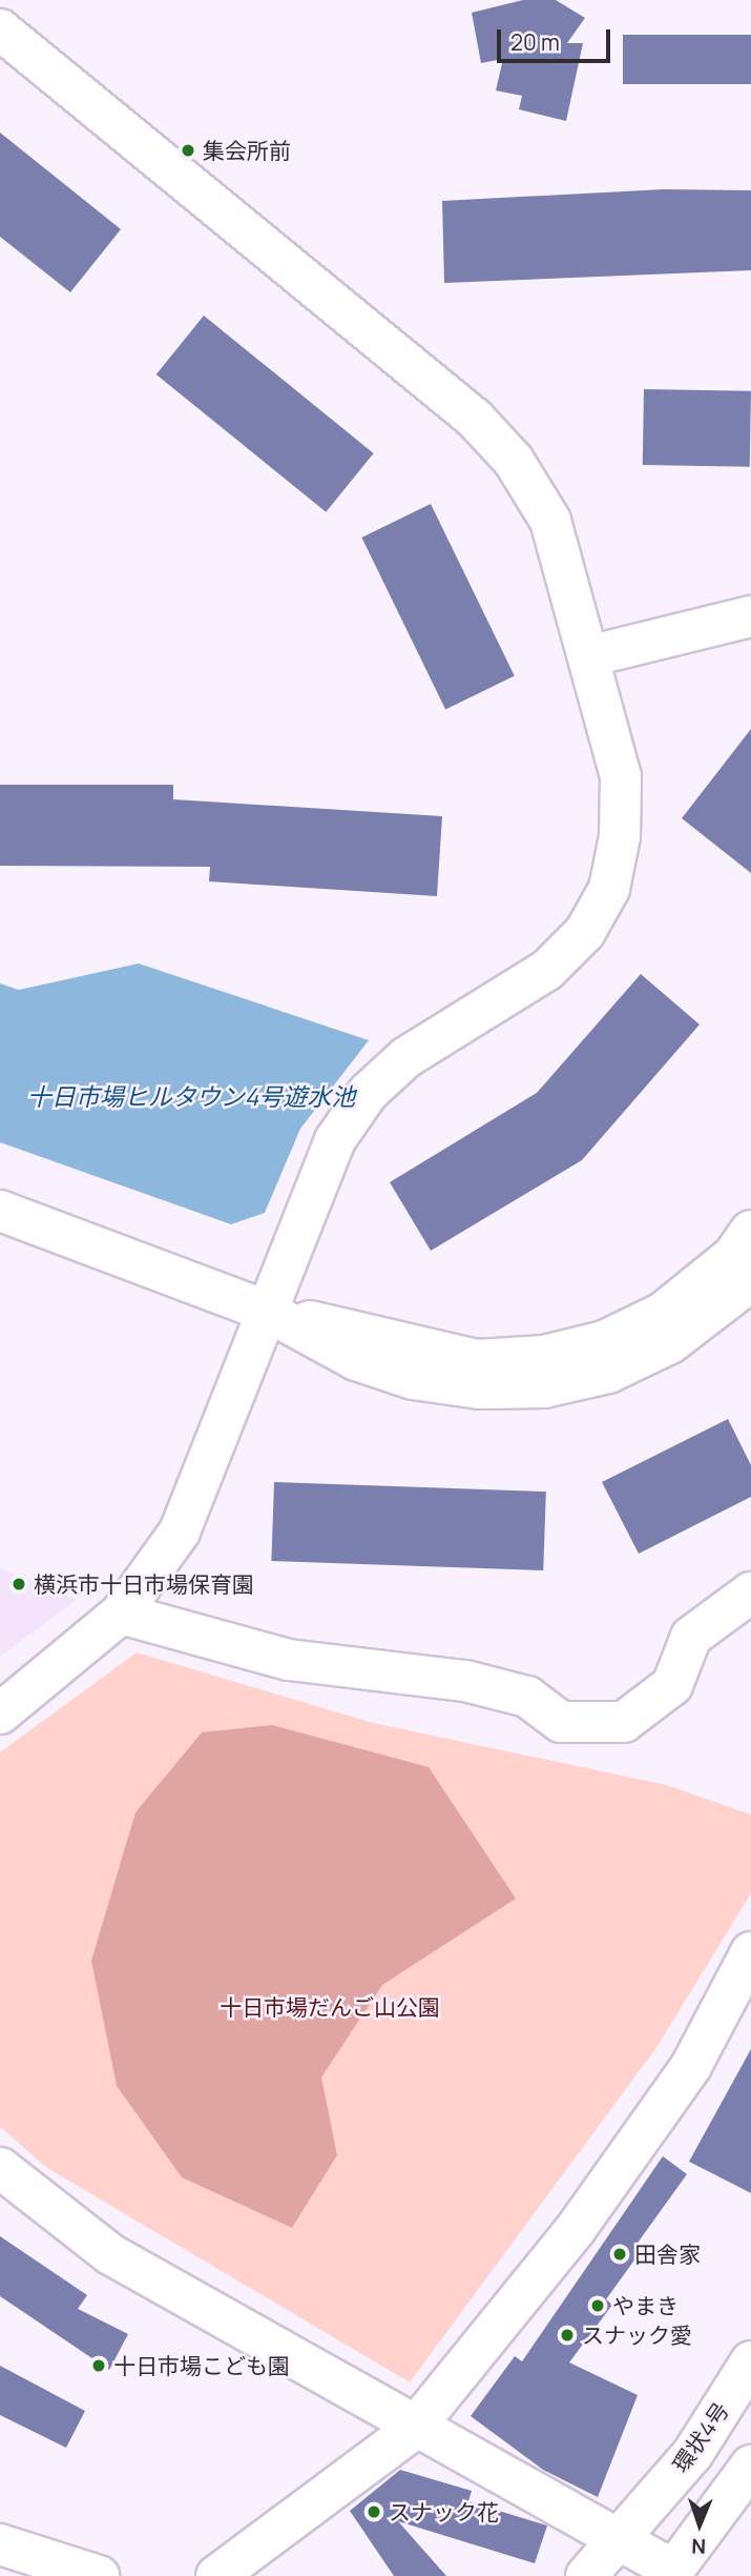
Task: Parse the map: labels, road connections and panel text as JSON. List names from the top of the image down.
{
  "streets": {
    "street": ["環状4号"]
  },
  "water": ["十日市場ヒルタウン4号遊水池"],
  "parks": ["十日市場だんご山公園"],
  "places": [
    "集会所前",
    "横浜市十日市場保育園",
    "田舎家",
    "やまき",
    "スナック愛",
    "十日市場こども園",
    "スナック花"
  ],
  "scale_bar": "20 m",
  "north": "bottom"
}
